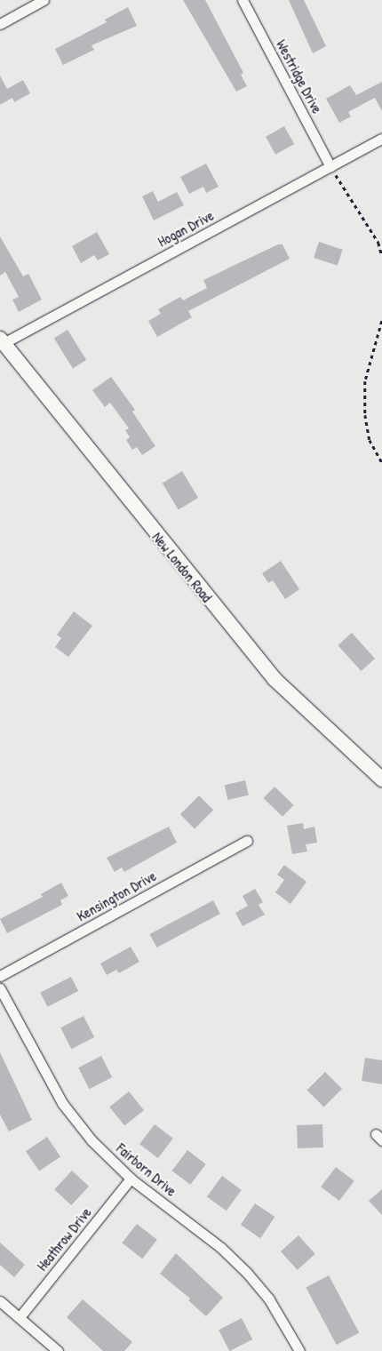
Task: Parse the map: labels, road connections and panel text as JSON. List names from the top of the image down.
{
  "streets": {
    "street": [
      "Westridge Drive",
      "Hogan Drive",
      "New London Road",
      "Kensington Drive",
      "Fairborn Drive",
      "Heathrow Drive"
    ]
  },
  "crossings": [
    ["Westridge Drive", "Hogan Drive"],
    ["Hogan Drive", "New London Road"],
    ["Fairborn Drive", "Heathrow Drive"]
  ]
}
